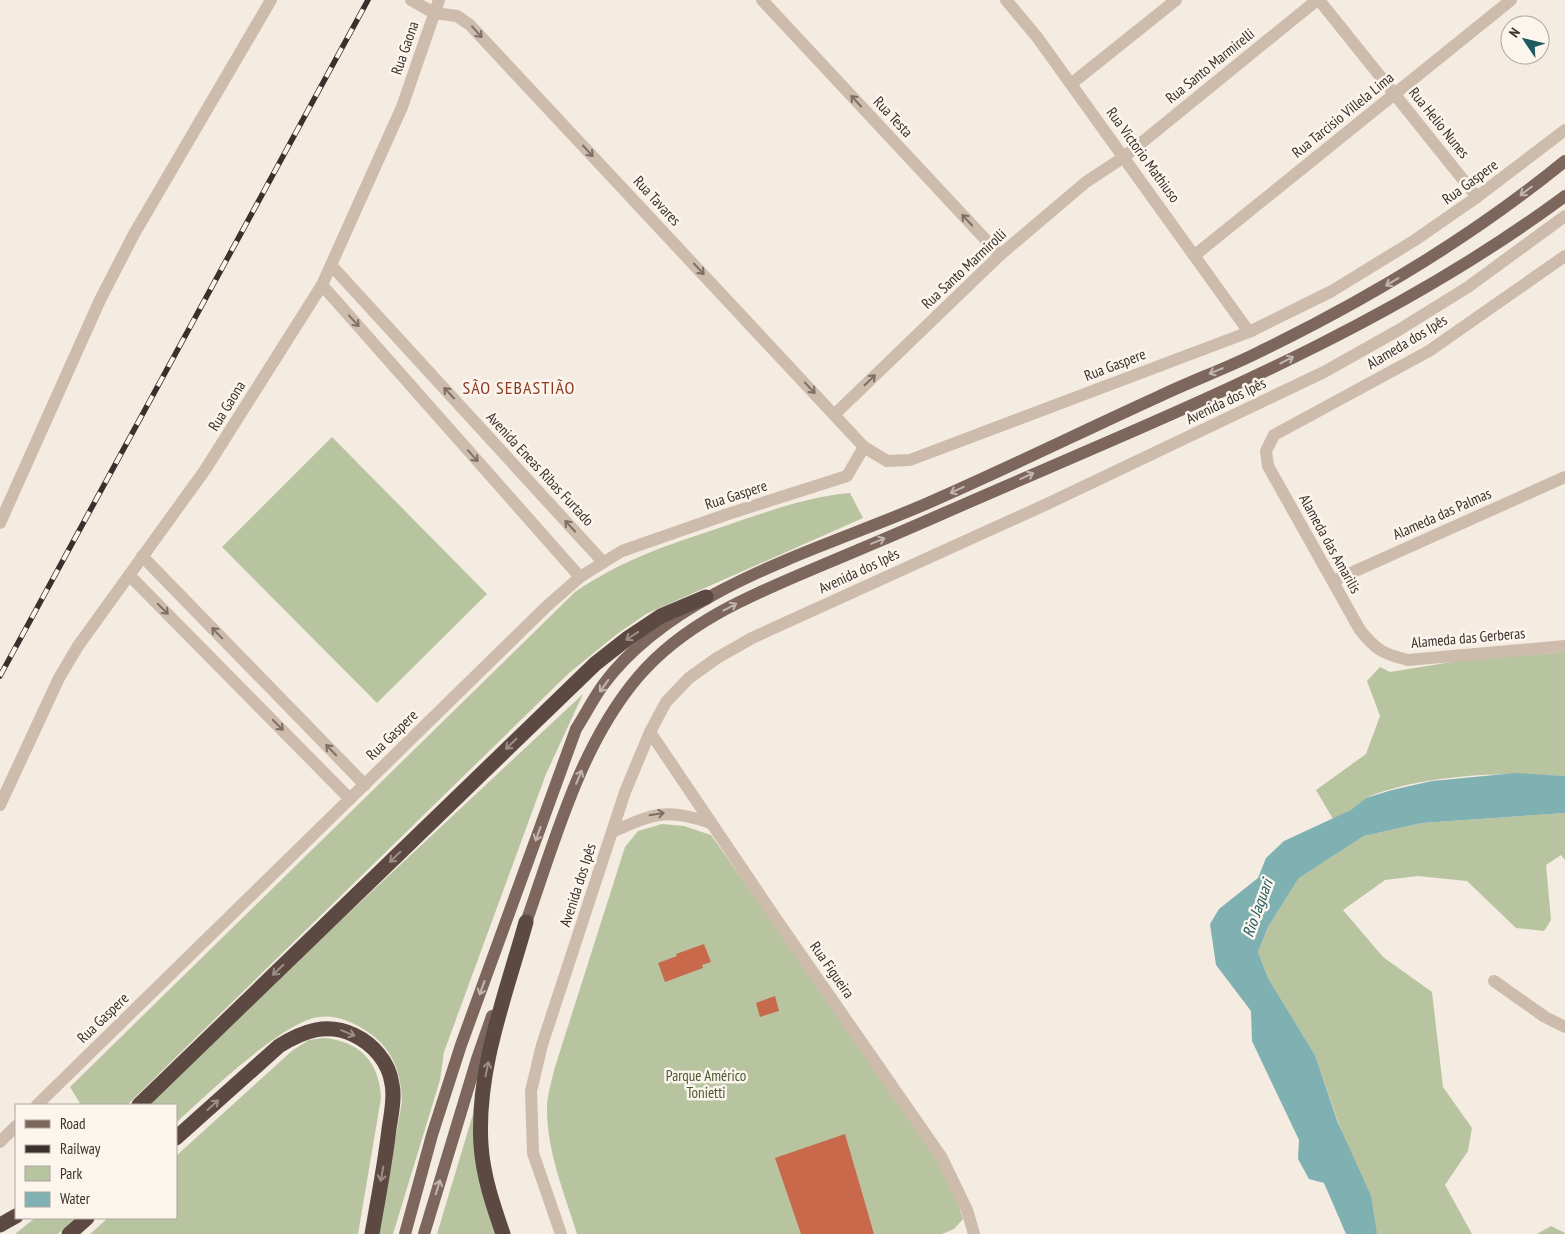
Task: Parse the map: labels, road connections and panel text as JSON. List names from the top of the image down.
{
  "streets": {
    "street": [
      "Rua Gaona",
      "Rua Santo Marmirelli",
      "Rua Tarcisio Villela Lima",
      "Rua Testa",
      "Rua Helio Nunes",
      "Rua Victorio Mathiuso",
      "Rua Gaspere",
      "Rua Tavares",
      "Rua Santo Marmirolli",
      "Alameda dos Ipês",
      "Avenida dos Ipês",
      "Avenida Eneas Ribas Furtado",
      "Alameda das Palmas",
      "Alameda das Amarilis",
      "Alameda das Gerberas",
      "Rua Figueira"
    ]
  },
  "crossings": [
    ["Rua Gaona", "Rua Tavares"],
    ["Rua Gaona", "Avenida Eneas Ribas Furtado"],
    ["Rua Santo Marmirelli", "Rua Helio Nunes"],
    ["Rua Santo Marmirelli", "Rua Victorio Mathiuso"],
    ["Rua Santo Marmirelli", "Rua Santo Marmirolli"],
    ["Rua Tarcisio Villela Lima", "Rua Helio Nunes"],
    ["Rua Tarcisio Villela Lima", "Rua Victorio Mathiuso"],
    ["Rua Testa", "Rua Santo Marmirolli"],
    ["Rua Helio Nunes", "Rua Gaspere"],
    ["Rua Victorio Mathiuso", "Rua Gaspere"],
    ["Rua Victorio Mathiuso", "Rua Santo Marmirolli"],
    ["Rua Gaspere", "Rua Tavares"],
    ["Rua Gaspere", "Avenida Eneas Ribas Furtado"],
    ["Rua Tavares", "Rua Santo Marmirolli"],
    ["Alameda dos Ipês", "Alameda das Amarilis"],
    ["Avenida dos Ipês", "Rua Figueira"],
    ["Alameda das Palmas", "Alameda das Amarilis"],
    ["Alameda das Amarilis", "Alameda das Gerberas"]
  ],
  "one_way": ["Rua Testa", "Rua Tavares", "Rua Santo Marmirolli"],
  "districts": ["SÃO SEBASTIÃO"],
  "water": ["Rio Jaguari"],
  "parks": ["Parque Américo Tonietti"],
  "legend": [
    "Road",
    "Railway",
    "Park",
    "Water"
  ],
  "north": "top left"
}
